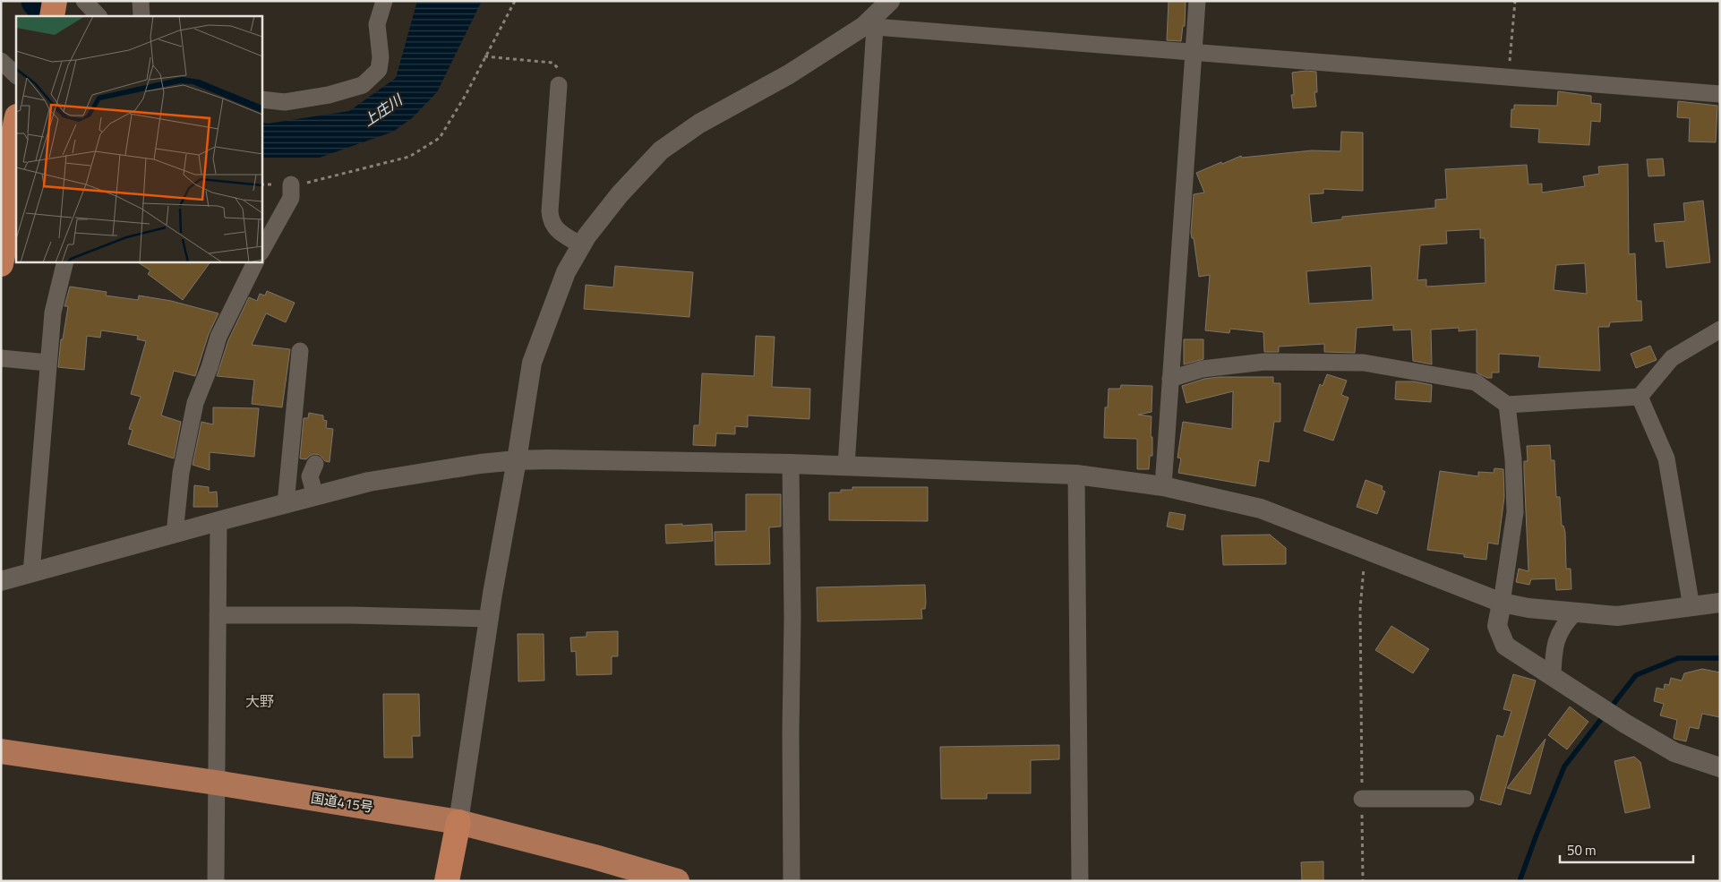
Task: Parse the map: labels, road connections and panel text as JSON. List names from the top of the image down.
{
  "streets": {
    "highway": ["国道415号"]
  },
  "districts": ["大野"],
  "water": ["上庄川"],
  "scale_bar": "50 m"
}
